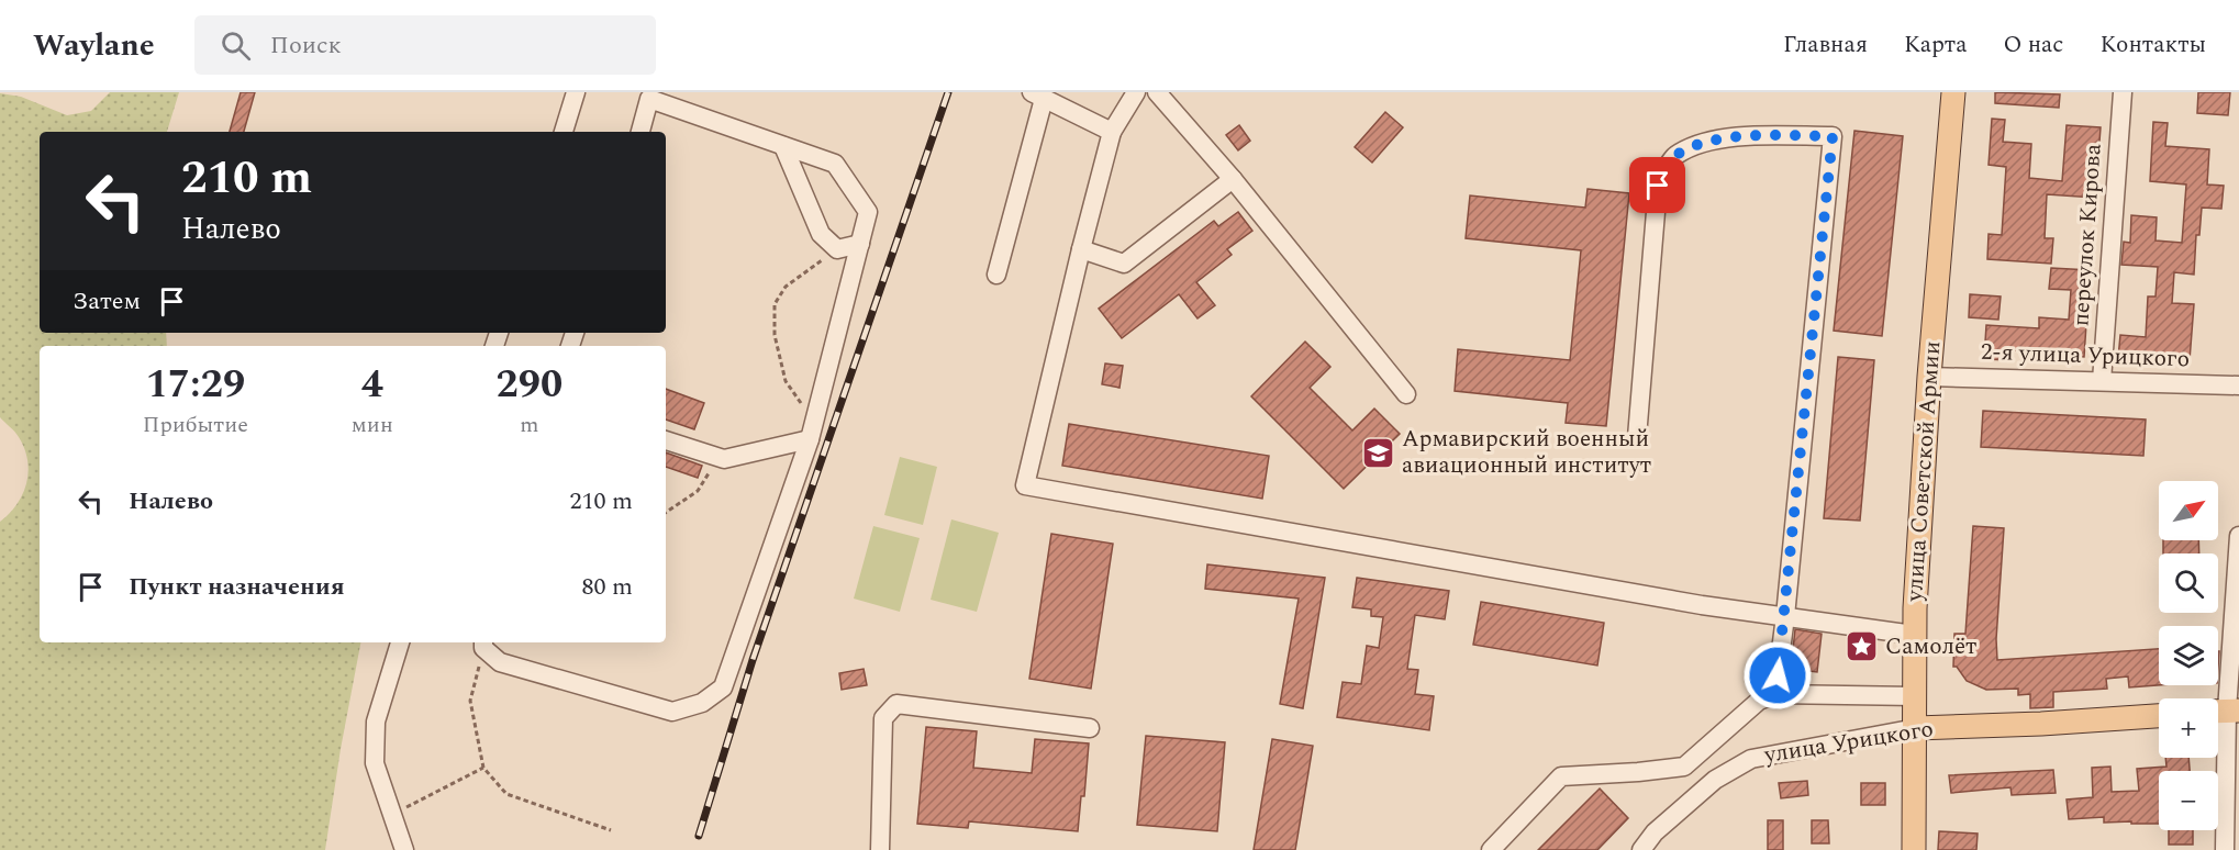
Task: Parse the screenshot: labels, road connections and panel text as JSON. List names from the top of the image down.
{
  "streets": {
    "main road": ["улица Советской Армии", "улица Урицкого"],
    "street": ["переулок Кирова", "2-я улица Урицкого"]
  },
  "crossings": [
    ["переулок Кирова", "2-я улица Урицкого"],
    ["2-я улица Урицкого", "улица Советской Армии"],
    ["улица Советской Армии", "улица Урицкого"]
  ],
  "places": {
    "school or university": ["Армавирский военный авиационный институт"],
    "place": ["Самолёт"]
  },
  "north": "top right",
  "page": {
    "header": "Waylane",
    "search": "Поиск",
    "nav": [
      "Главная",
      "Карта",
      "О нас",
      "Контакты"
    ],
    "turn": ["210 m", "Налево"],
    "then": "Затем",
    "eta": [
      "17:29",
      "Прибытие",
      "4",
      "мин",
      "290",
      "m"
    ],
    "list": [
      {
        "name": "Налево",
        "value": "210 m"
      },
      {
        "name": "Пункт назначения",
        "value": "80 m"
      }
    ],
    "map_buttons": ["+", "−"]
  }
}
